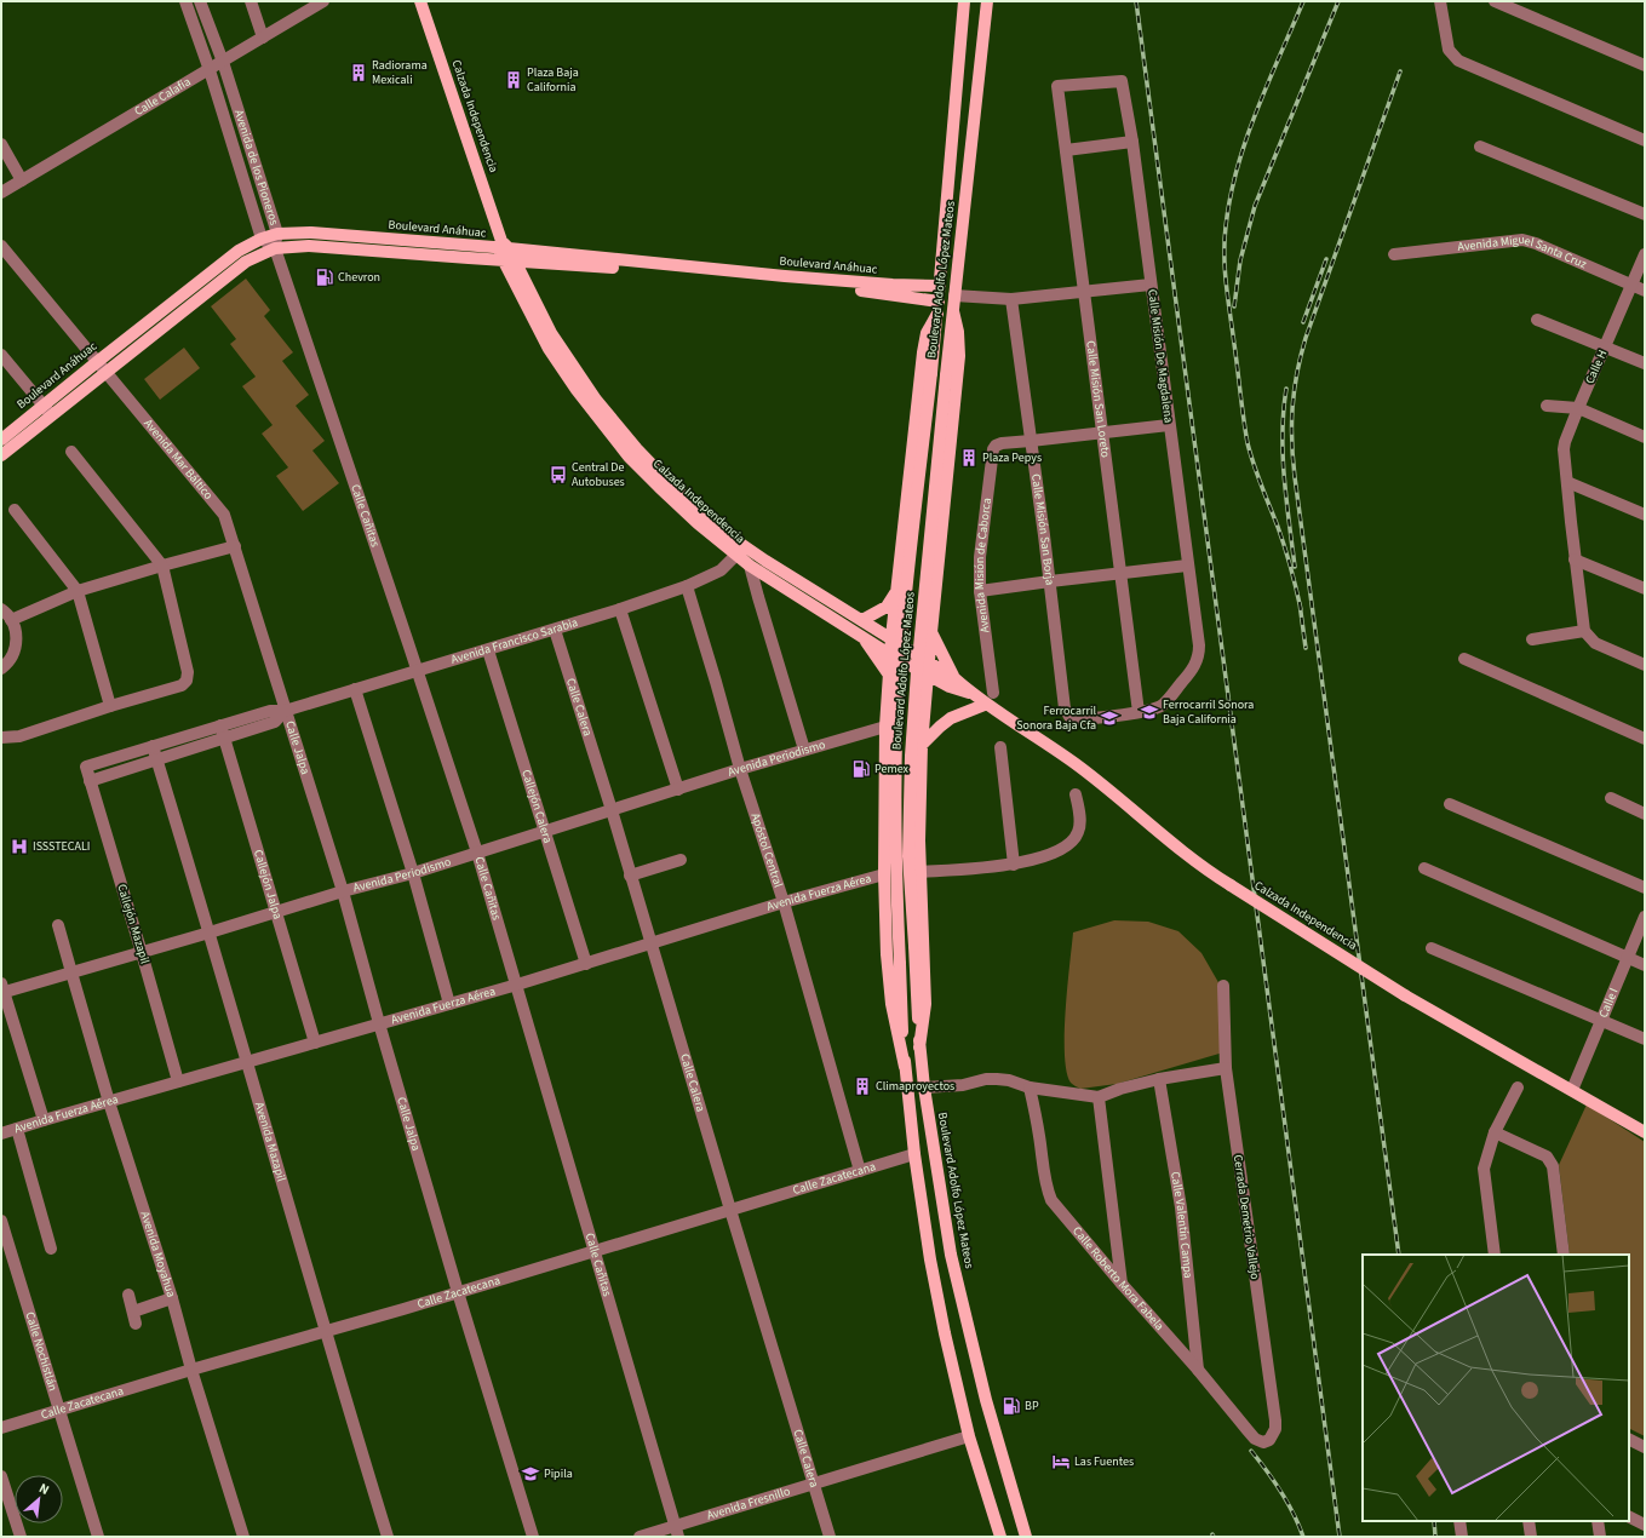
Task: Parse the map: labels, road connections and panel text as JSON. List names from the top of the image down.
{
  "streets": {
    "main road": ["Calzada Independencia", "Boulevard Anáhuac", "Boulevard Adolfo López Mateos"],
    "street": [
      "Calle Calafia",
      "Avenida de los Pioneros",
      "Avenida Miguel Santa Cruz",
      "Calle Misión De Magdalena",
      "Calle H",
      "Calle Misión San Loreto",
      "Avenida Mar Báltico",
      "Calle Cañitas",
      "Calle Misión San Borja",
      "Avenida Misión de Caborca",
      "Avenida Francisco Sarabia",
      "Calle Calera",
      "Calle Jalpa",
      "Avenida Periodismo",
      "Callejón Calera",
      "Apóstol Central",
      "Callejón Jalpa",
      "Avenida Fuerza Aérea",
      "Callejón Mazapil",
      "Calle I",
      "Avenida Mazapil",
      "Calle Zacatecana",
      "Cerrada Demetrio Vallejo",
      "Calle Valentín Campa",
      "Avenida Moyahua",
      "Calle Roberto Mora Fabela",
      "Calle Nochistlán",
      "Avenida Fresnillo"
    ]
  },
  "crossings": [
    ["Calle Calafia", "Avenida de los Pioneros"],
    ["Calzada Independencia", "Boulevard Anáhuac"],
    ["Calzada Independencia", "Avenida Francisco Sarabia"],
    ["Calzada Independencia", "Calle I"],
    ["Avenida de los Pioneros", "Boulevard Anáhuac"],
    ["Avenida de los Pioneros", "Calle Cañitas"],
    ["Boulevard Anáhuac", "Boulevard Adolfo López Mateos"],
    ["Boulevard Anáhuac", "Avenida Mar Báltico"],
    ["Boulevard Anáhuac", "Calle Cañitas"],
    ["Avenida Miguel Santa Cruz", "Calle H"],
    ["Boulevard Adolfo López Mateos", "Calle Zacatecana"],
    ["Boulevard Adolfo López Mateos", "Avenida Fresnillo"],
    ["Calle Misión De Magdalena", "Calle Misión San Loreto"],
    ["Calle Misión De Magdalena", "Calle Misión San Borja"],
    ["Avenida Mar Báltico", "Avenida Francisco Sarabia"],
    ["Avenida Mar Báltico", "Calle Jalpa"],
    ["Calle Cañitas", "Avenida Francisco Sarabia"],
    ["Calle Cañitas", "Avenida Periodismo"],
    ["Calle Cañitas", "Avenida Fuerza Aérea"],
    ["Calle Cañitas", "Calle Zacatecana"],
    ["Calle Cañitas", "Avenida Fresnillo"],
    ["Calle Misión San Borja", "Avenida Misión de Caborca"],
    ["Avenida Francisco Sarabia", "Calle Calera"],
    ["Avenida Francisco Sarabia", "Calle Jalpa"],
    ["Avenida Francisco Sarabia", "Callejón Calera"],
    ["Avenida Francisco Sarabia", "Apóstol Central"],
    ["Avenida Francisco Sarabia", "Callejón Jalpa"],
    ["Avenida Francisco Sarabia", "Callejón Mazapil"],
    ["Avenida Francisco Sarabia", "Avenida Mazapil"],
    ["Calle Calera", "Avenida Periodismo"],
    ["Calle Calera", "Avenida Fuerza Aérea"],
    ["Calle Calera", "Calle Zacatecana"],
    ["Calle Calera", "Avenida Fresnillo"],
    ["Calle Jalpa", "Avenida Periodismo"],
    ["Calle Jalpa", "Avenida Fuerza Aérea"],
    ["Calle Jalpa", "Calle Zacatecana"],
    ["Avenida Periodismo", "Callejón Calera"],
    ["Avenida Periodismo", "Apóstol Central"],
    ["Avenida Periodismo", "Callejón Jalpa"],
    ["Avenida Periodismo", "Callejón Mazapil"],
    ["Avenida Periodismo", "Avenida Mazapil"],
    ["Avenida Periodismo", "Avenida Moyahua"],
    ["Callejón Calera", "Avenida Fuerza Aérea"],
    ["Apóstol Central", "Avenida Fuerza Aérea"],
    ["Apóstol Central", "Calle Zacatecana"],
    ["Callejón Jalpa", "Avenida Fuerza Aérea"],
    ["Avenida Fuerza Aérea", "Callejón Mazapil"],
    ["Avenida Fuerza Aérea", "Avenida Mazapil"],
    ["Avenida Fuerza Aérea", "Avenida Moyahua"],
    ["Avenida Mazapil", "Calle Zacatecana"],
    ["Calle Zacatecana", "Avenida Moyahua"],
    ["Calle Zacatecana", "Calle Nochistlán"],
    ["Cerrada Demetrio Vallejo", "Calle Roberto Mora Fabela"],
    ["Calle Valentín Campa", "Calle Roberto Mora Fabela"]
  ],
  "places": {
    "building": [
      "Radiorama Mexicali",
      "Plaza Baja California",
      "Plaza Pepys",
      "Climaproyectos"
    ],
    "fuel station": ["Chevron", "Pemex", "BP"],
    "bus stop": ["Central De Autobuses"],
    "school or university": ["Ferrocarril Sonora Baja California", "Ferrocarril Sonora Baja Cfa", "Pipila"],
    "hospital": ["ISSSTECALI"],
    "hotel": ["Las Fuentes"]
  },
  "north": "top right"
}
